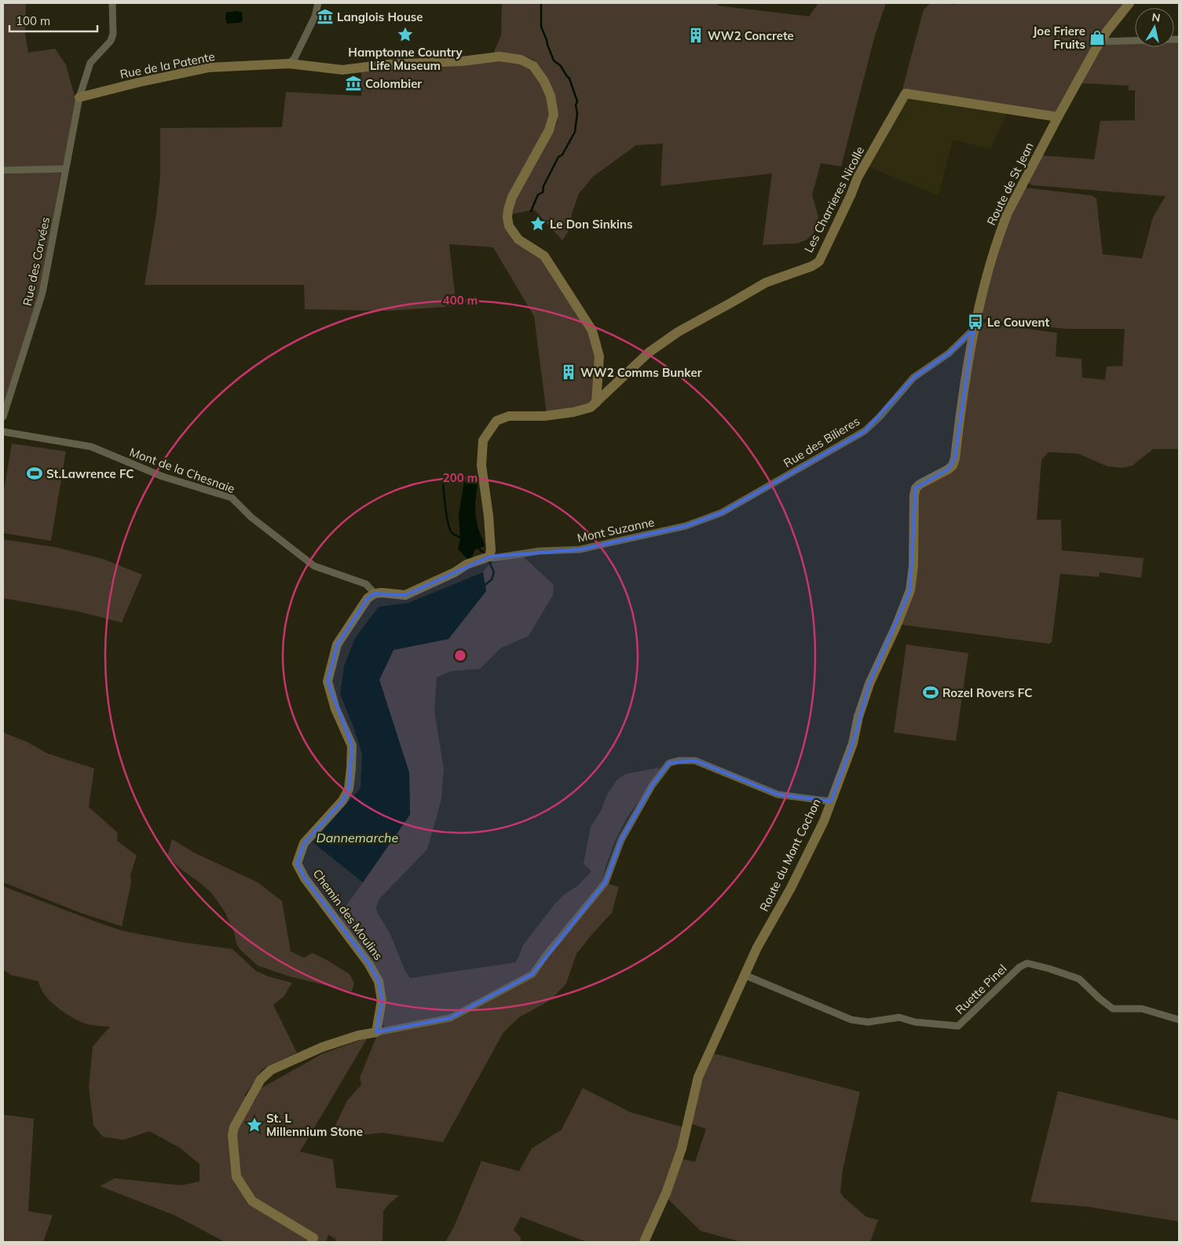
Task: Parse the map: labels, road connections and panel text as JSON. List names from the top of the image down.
{
  "streets": {
    "street": [
      "Rue de la Patente",
      "Route de St Jean",
      "Les Charrieres Nicolle",
      "Rue des Corvées",
      "Rue des Bilieres",
      "Mont de la Chesnaie",
      "Mont Suzanne",
      "Route du Mont Cochon",
      "Chemin des Moulins",
      "Ruette Pinel"
    ]
  },
  "crossings": [
    ["Route de St Jean", "Les Charrieres Nicolle"],
    ["Route de St Jean", "Rue des Bilieres"],
    ["Route de St Jean", "Route du Mont Cochon"],
    ["Rue des Bilieres", "Mont Suzanne"],
    ["Mont de la Chesnaie", "Chemin des Moulins"],
    ["Route du Mont Cochon", "Ruette Pinel"]
  ],
  "water": ["Dannemarche"],
  "places": {
    "museum": ["Langlois House", "Colombier"],
    "place": ["Hamptonne Country Life Museum", "Le Don Sinkins", "St. L Millennium Stone"],
    "building": ["WW2 Concrete", "WW2 Comms Bunker"],
    "shop": ["Joe Friere Fruits"],
    "bus stop": ["Le Couvent"],
    "sports": ["St.Lawrence FC", "Rozel Rovers FC"]
  },
  "scale_bar": "100 m",
  "north": "top",
  "rings": ["400 m", "200 m"]
}
